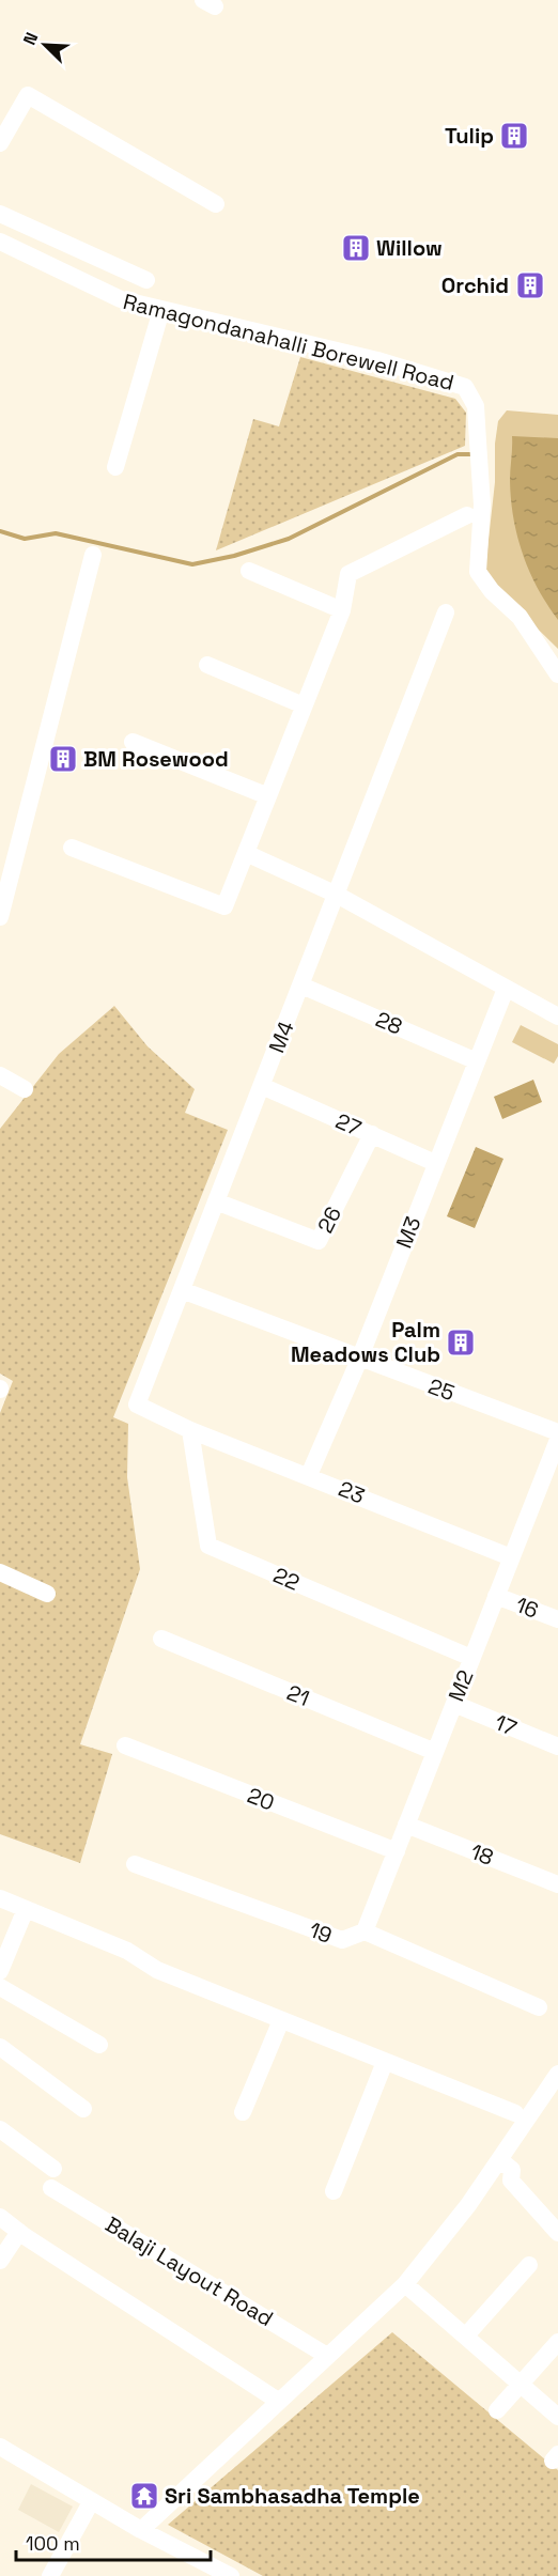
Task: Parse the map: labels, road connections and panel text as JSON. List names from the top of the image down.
{
  "streets": {
    "street": [
      "Ramagondanahalli Borewell Road",
      "28",
      "M4",
      "27",
      "26",
      "M3",
      "25",
      "23",
      "22",
      "16",
      "M2",
      "21",
      "17",
      "20",
      "18",
      "19",
      "Balaji Layout Road"
    ]
  },
  "crossings": [
    ["28", "M4"],
    ["28", "M3"],
    ["M4", "27"],
    ["M4", "26"],
    ["M4", "25"],
    ["M4", "23"],
    ["M4", "22"],
    ["27", "26"],
    ["27", "M3"],
    ["M3", "25"],
    ["M3", "23"],
    ["23", "22"],
    ["23", "M2"],
    ["22", "M2"],
    ["16", "M2"],
    ["M2", "21"],
    ["M2", "17"],
    ["M2", "20"],
    ["M2", "18"],
    ["M2", "19"]
  ],
  "places": {
    "building": [
      "Tulip",
      "Willow",
      "Orchid",
      "BM Rosewood",
      "Palm Meadows Club"
    ],
    "temple": ["Sri Sambhasadha Temple"]
  },
  "scale_bar": "100 m",
  "north": "top left"
}
